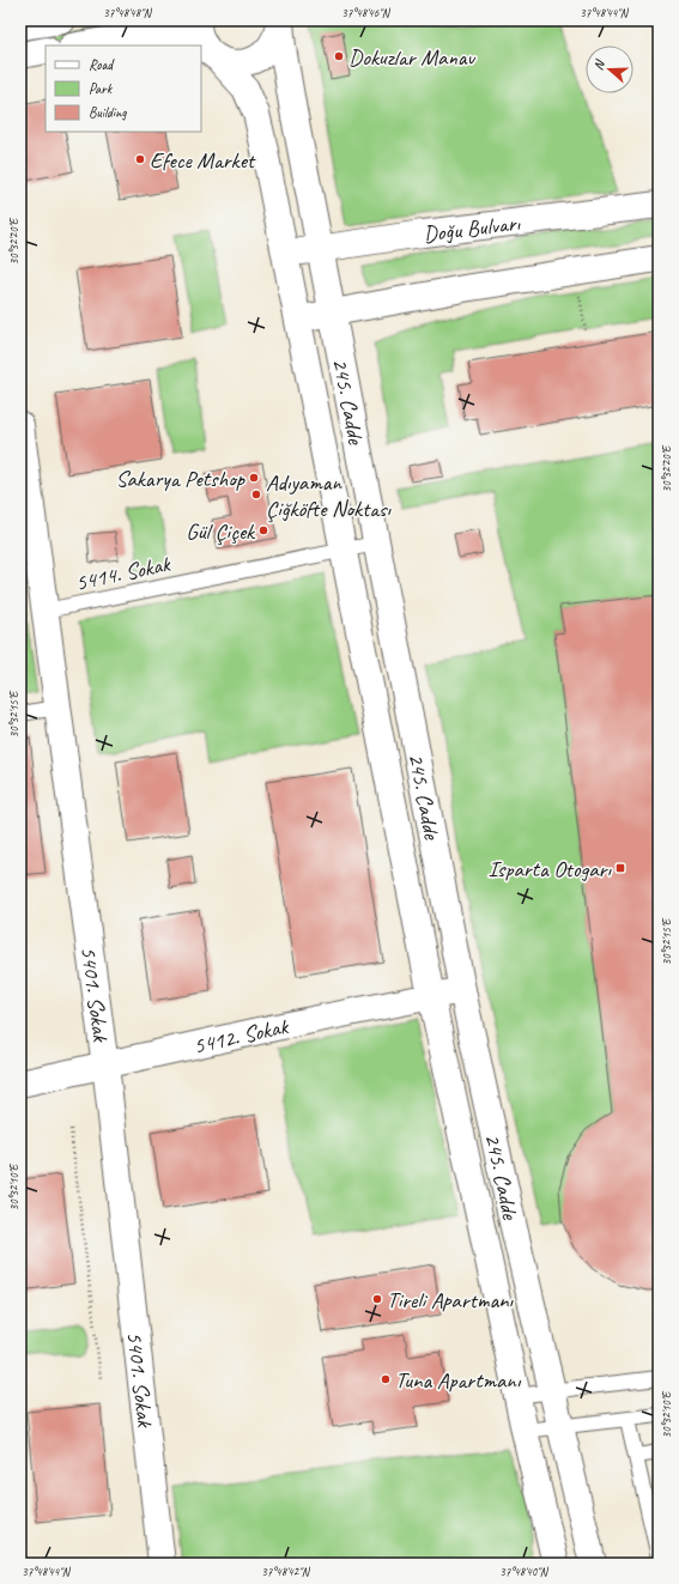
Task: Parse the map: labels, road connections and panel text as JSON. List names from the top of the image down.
{
  "streets": {
    "street": [
      "Doğu Bulvarı",
      "245. Cadde",
      "5401. Sokak",
      "5412. Sokak"
    ],
    "lane": ["5414. Sokak"]
  },
  "crossings": [
    ["Doğu Bulvarı", "245. Cadde"],
    ["245. Cadde", "5414. Sokak"],
    ["245. Cadde", "5412. Sokak"],
    ["5414. Sokak", "5401. Sokak"],
    ["5401. Sokak", "5412. Sokak"]
  ],
  "places": {
    "other": [
      "Dokuzlar Manav",
      "Efece Market",
      "Sakarya Petshop",
      "Adıyaman Çiğköfte Noktası",
      "Gül Çiçek",
      "Tireli Apartmanı",
      "Tuna Apartmanı"
    ],
    "transit": ["Isparta Otogarı"]
  },
  "legend": ["Road", "Park", "Building"],
  "north": "left",
  "coordinates": [
    "37°48'48\"N",
    "37°48'46\"N",
    "37°48'44\"N",
    "30°32'20\"E",
    "30°32'15\"E",
    "30°32'10\"E",
    "37°48'42\"N",
    "37°48'40\"N"
  ]
}
